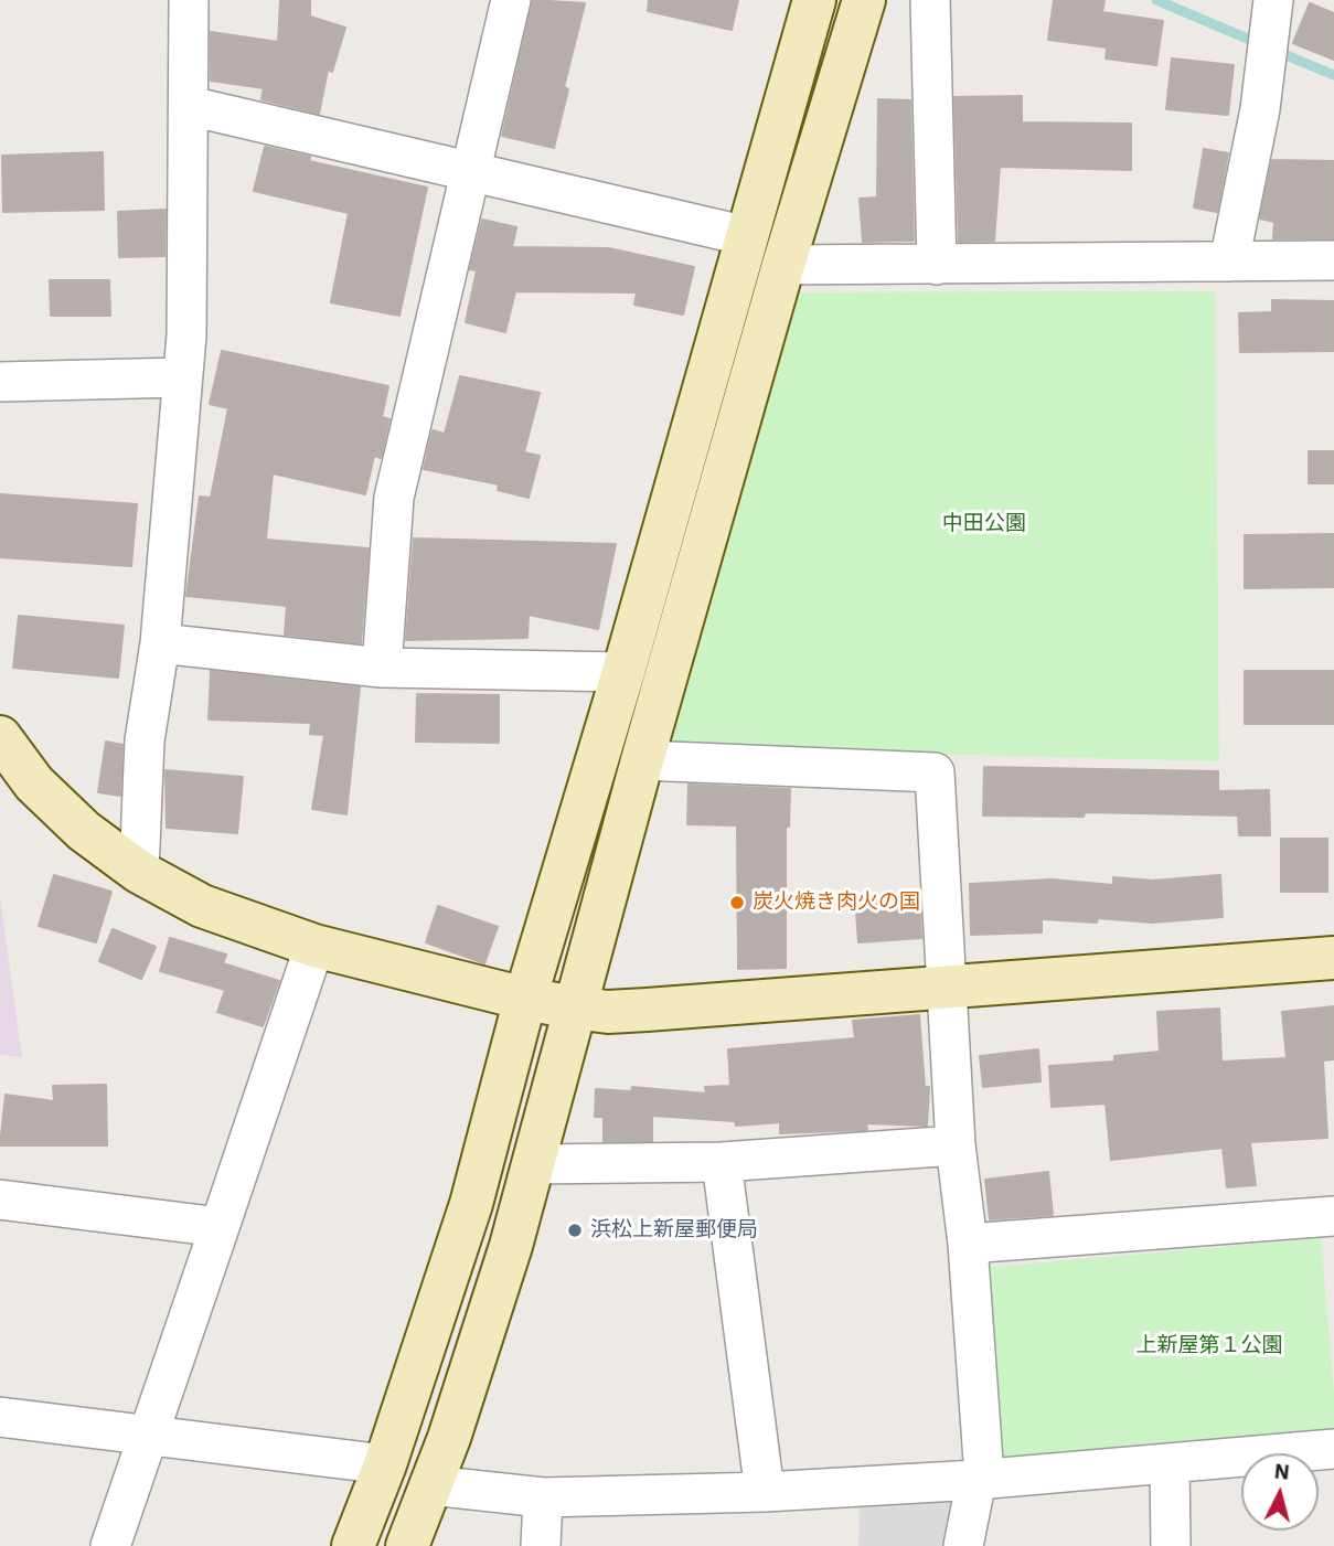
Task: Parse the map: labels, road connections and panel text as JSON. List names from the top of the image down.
{
  "parks": ["中田公園", "上新屋第１公園"],
  "places": ["炭火焼き肉火の国", "浜松上新屋郵便局"],
  "north": "top"
}
